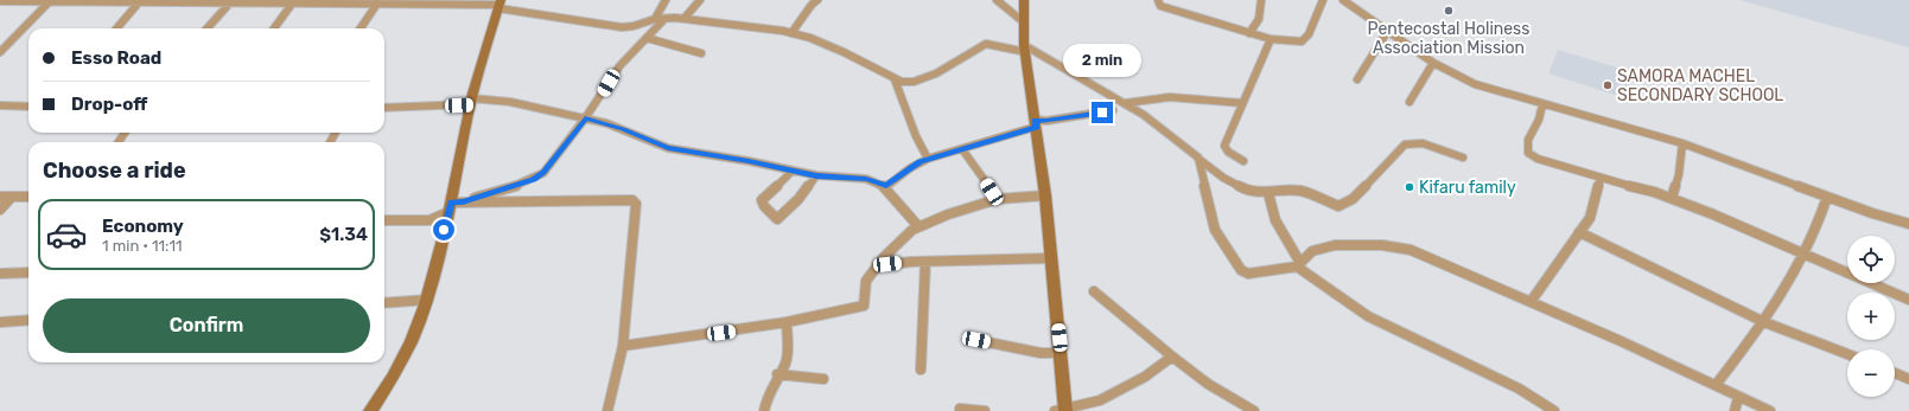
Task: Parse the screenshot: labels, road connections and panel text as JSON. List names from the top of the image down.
{
  "places": ["Pentecostal Holiness Association Mission", "SAMORA MACHEL SECONDARY SCHOOL", "Kifaru family"],
  "page": {
    "banner": ["Esso Road", "Drop-off"],
    "bubble": "2 min",
    "heading": "Choose a ride",
    "list": [
      {
        "name": "Economy",
        "note": "1 min · 11:11",
        "value": "$1.34"
      }
    ],
    "map_buttons": ["+", "−"],
    "buttons": "Confirm"
  }
}
